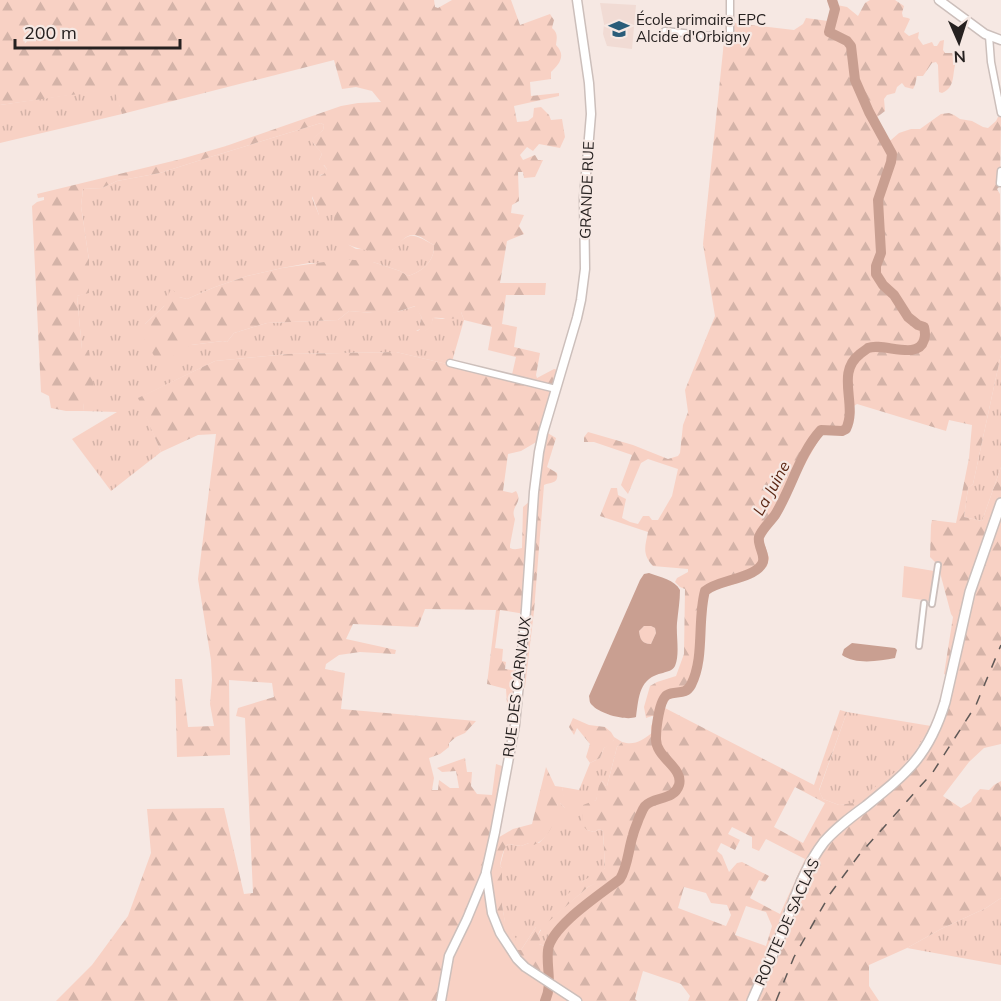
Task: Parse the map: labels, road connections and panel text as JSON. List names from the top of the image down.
{
  "streets": {
    "main road": ["ROUTE DE SACLAS"],
    "street": ["GRANDE RUE", "RUE DES CARNAUX"]
  },
  "crossings": [
    ["GRANDE RUE", "RUE DES CARNAUX"]
  ],
  "water": ["La Juine"],
  "places": {
    "school or university": ["École primaire EPC Alcide d'Orbigny"]
  },
  "scale_bar": "200 m",
  "north": "bottom"
}
